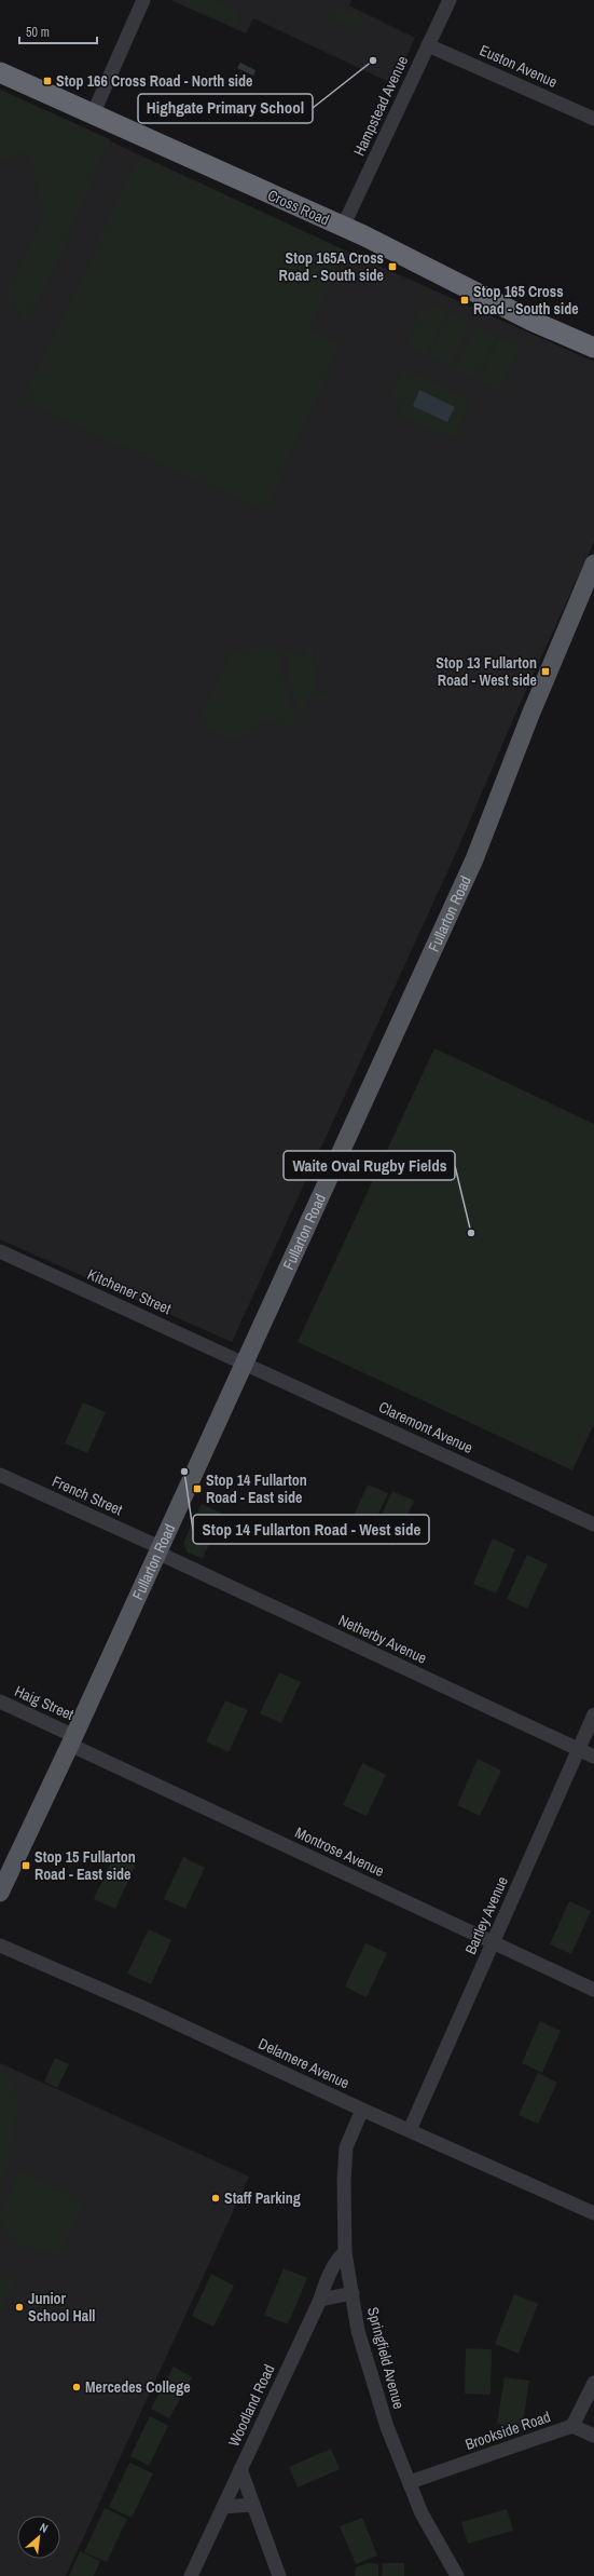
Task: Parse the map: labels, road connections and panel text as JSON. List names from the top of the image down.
{
  "streets": {
    "highway": ["Cross Road"],
    "main road": ["Fullarton Road"],
    "street": [
      "Euston Avenue",
      "Hampstead Avenue",
      "Kitchener Street",
      "Claremont Avenue",
      "French Street",
      "Netherby Avenue",
      "Haig Street",
      "Montrose Avenue",
      "Bartley Avenue",
      "Delamere Avenue",
      "Springfield Avenue",
      "Woodland Road",
      "Brookside Road"
    ]
  },
  "crossings": [
    ["Euston Avenue", "Hampstead Avenue"],
    ["Hampstead Avenue", "Cross Road"],
    ["Fullarton Road", "Kitchener Street"],
    ["Fullarton Road", "Claremont Avenue"],
    ["Fullarton Road", "French Street"],
    ["Fullarton Road", "Netherby Avenue"],
    ["Fullarton Road", "Haig Street"],
    ["Fullarton Road", "Montrose Avenue"],
    ["Kitchener Street", "Claremont Avenue"],
    ["French Street", "Netherby Avenue"],
    ["Netherby Avenue", "Bartley Avenue"],
    ["Haig Street", "Montrose Avenue"],
    ["Montrose Avenue", "Bartley Avenue"],
    ["Bartley Avenue", "Delamere Avenue"],
    ["Delamere Avenue", "Springfield Avenue"],
    ["Springfield Avenue", "Woodland Road"],
    ["Springfield Avenue", "Brookside Road"]
  ],
  "places": {
    "other": [
      "Highgate Primary School",
      "Waite Oval Rugby Fields",
      "Stop 14 Fullarton Road - West side",
      "Staff Parking",
      "Junior School Hall",
      "Mercedes College"
    ],
    "transit": [
      "Stop 166 Cross Road - North side",
      "Stop 165A Cross Road - South side",
      "Stop 165 Cross Road - South side",
      "Stop 13 Fullarton Road - West side",
      "Stop 14 Fullarton Road - East side",
      "Stop 15 Fullarton Road - East side"
    ]
  },
  "scale_bar": "50 m",
  "north": "top right"
}
